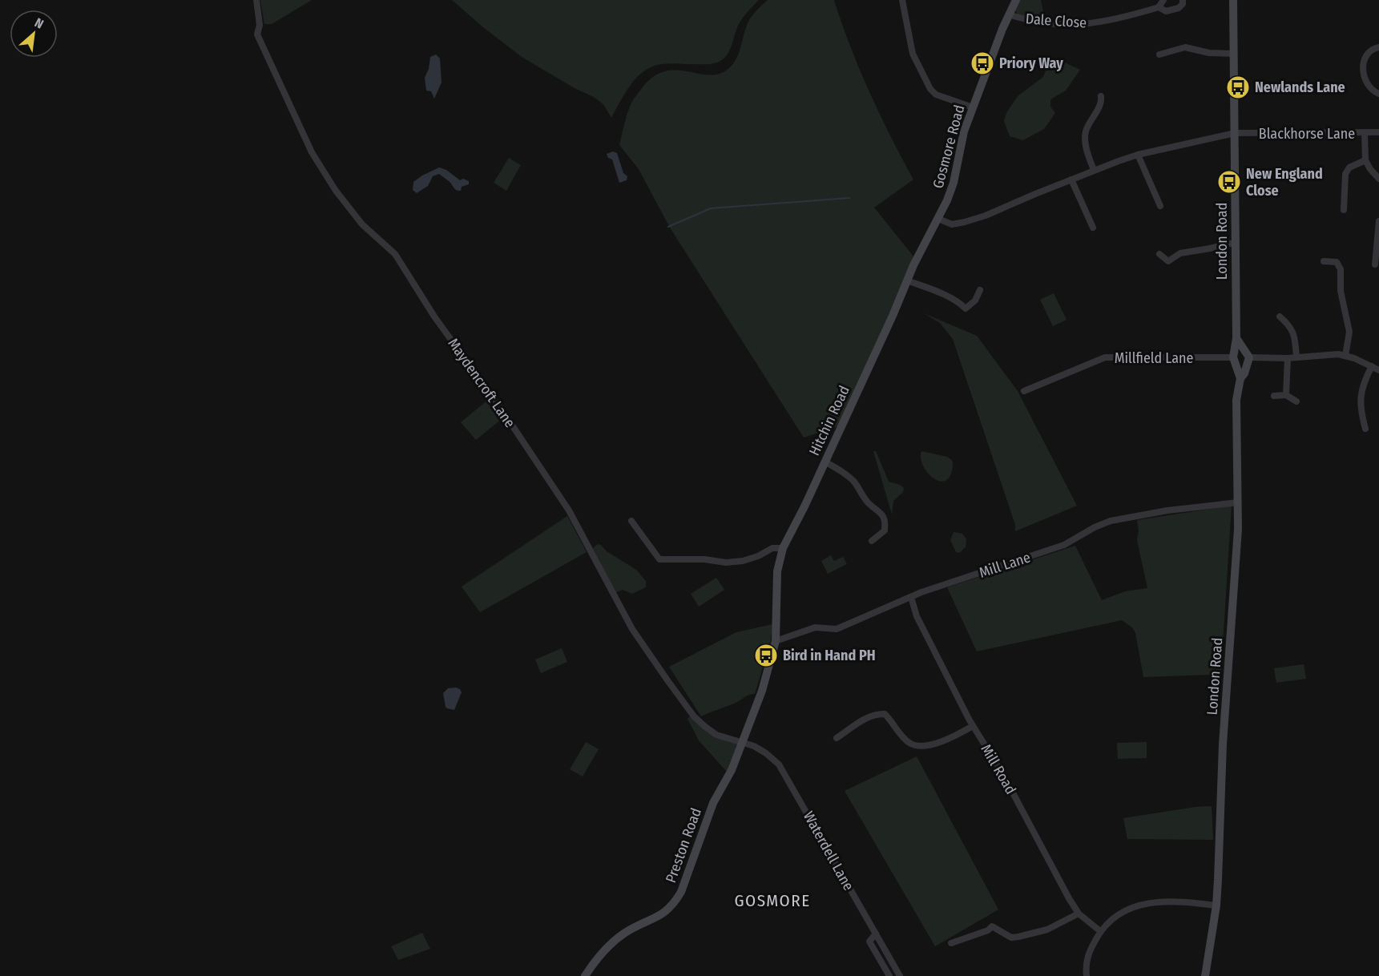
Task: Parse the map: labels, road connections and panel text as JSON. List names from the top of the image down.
{
  "streets": {
    "street": [
      "Dale Close",
      "Blackhorse Lane",
      "Gosmore Road",
      "London Road",
      "Millfield Lane",
      "Maydencroft Lane",
      "Hitchin Road",
      "Mill Lane",
      "Mill Road",
      "Preston Road",
      "Waterdell Lane"
    ]
  },
  "crossings": [
    ["Dale Close", "Gosmore Road"],
    ["Blackhorse Lane", "London Road"],
    ["Gosmore Road", "Hitchin Road"],
    ["London Road", "Millfield Lane"],
    ["London Road", "Mill Lane"],
    ["Maydencroft Lane", "Preston Road"],
    ["Maydencroft Lane", "Waterdell Lane"],
    ["Hitchin Road", "Mill Lane"],
    ["Hitchin Road", "Preston Road"],
    ["Mill Lane", "Mill Road"],
    ["Mill Lane", "Preston Road"],
    ["Preston Road", "Waterdell Lane"]
  ],
  "districts": ["GOSMORE"],
  "places": {
    "bus stop": [
      "Priory Way",
      "Newlands Lane",
      "New England Close",
      "Bird in Hand PH"
    ]
  },
  "north": "top right"
}
